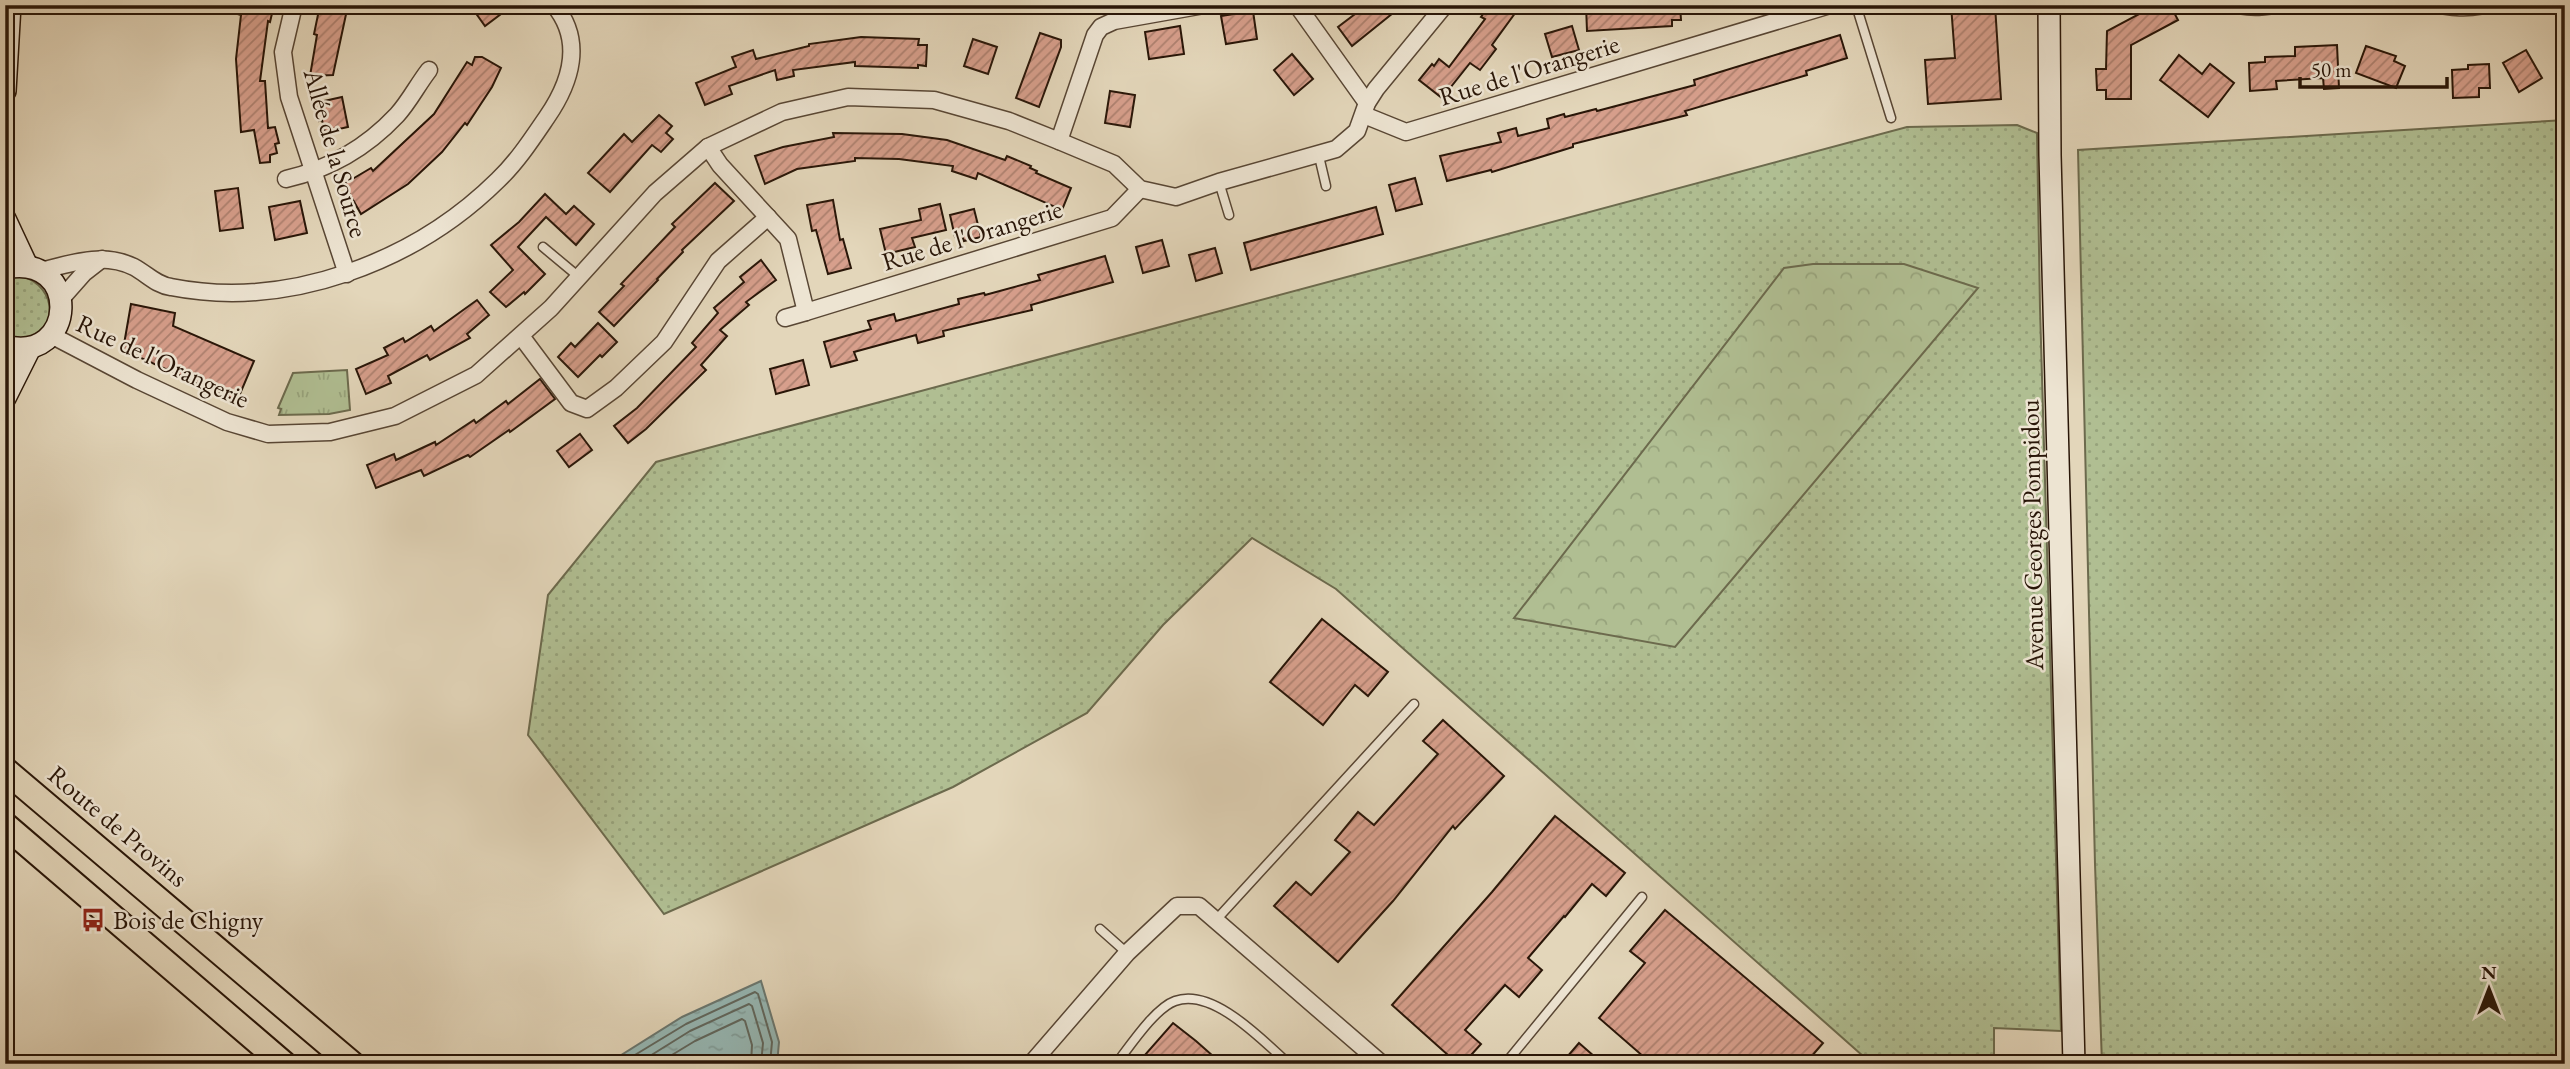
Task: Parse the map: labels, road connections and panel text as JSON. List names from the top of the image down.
{
  "streets": {
    "main road": ["Avenue Georges Pompidou", "Route de Provins"],
    "street": ["Rue de l'Orangerie", "Allée de la Source"]
  },
  "places": {
    "bus stop": ["Bois de Chigny"]
  },
  "scale_bar": "50 m",
  "north": "top"
}
